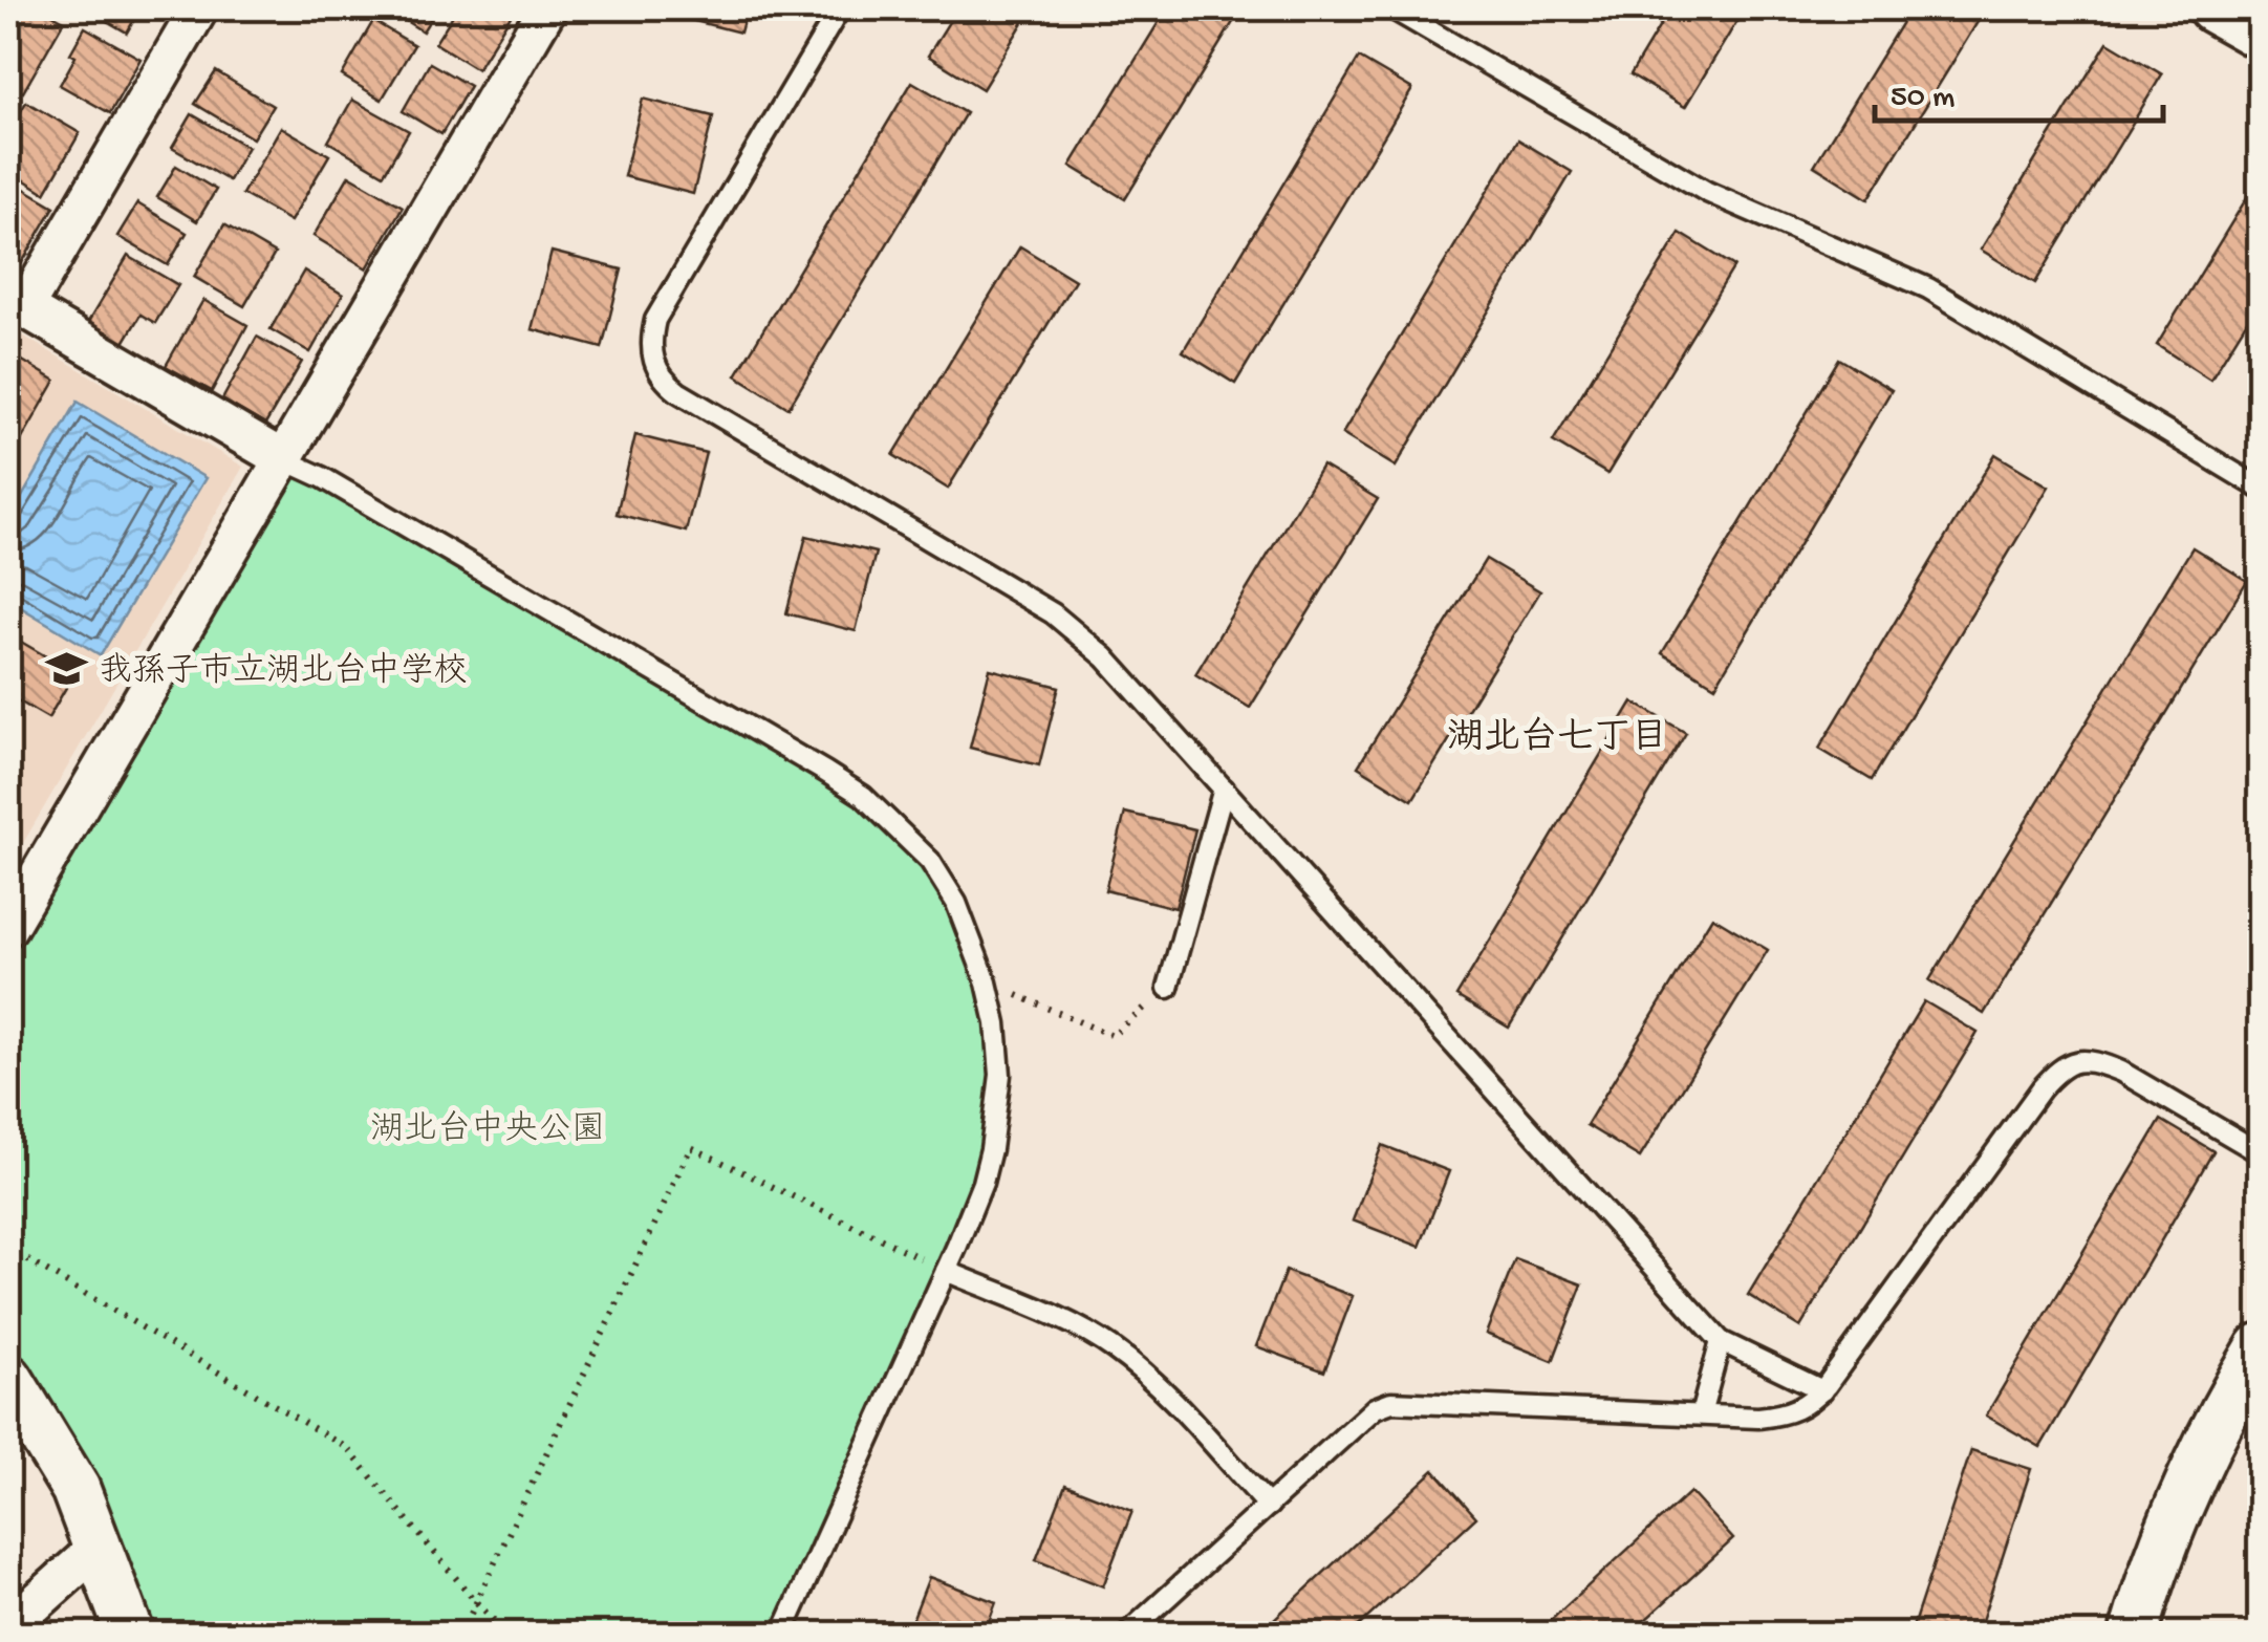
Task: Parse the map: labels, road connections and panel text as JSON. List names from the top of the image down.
{
  "districts": ["湖北台七丁目"],
  "parks": ["湖北台中央公園"],
  "places": {
    "school or university": ["我孫子市立湖北台中学校"]
  },
  "scale_bar": "50 m"
}
